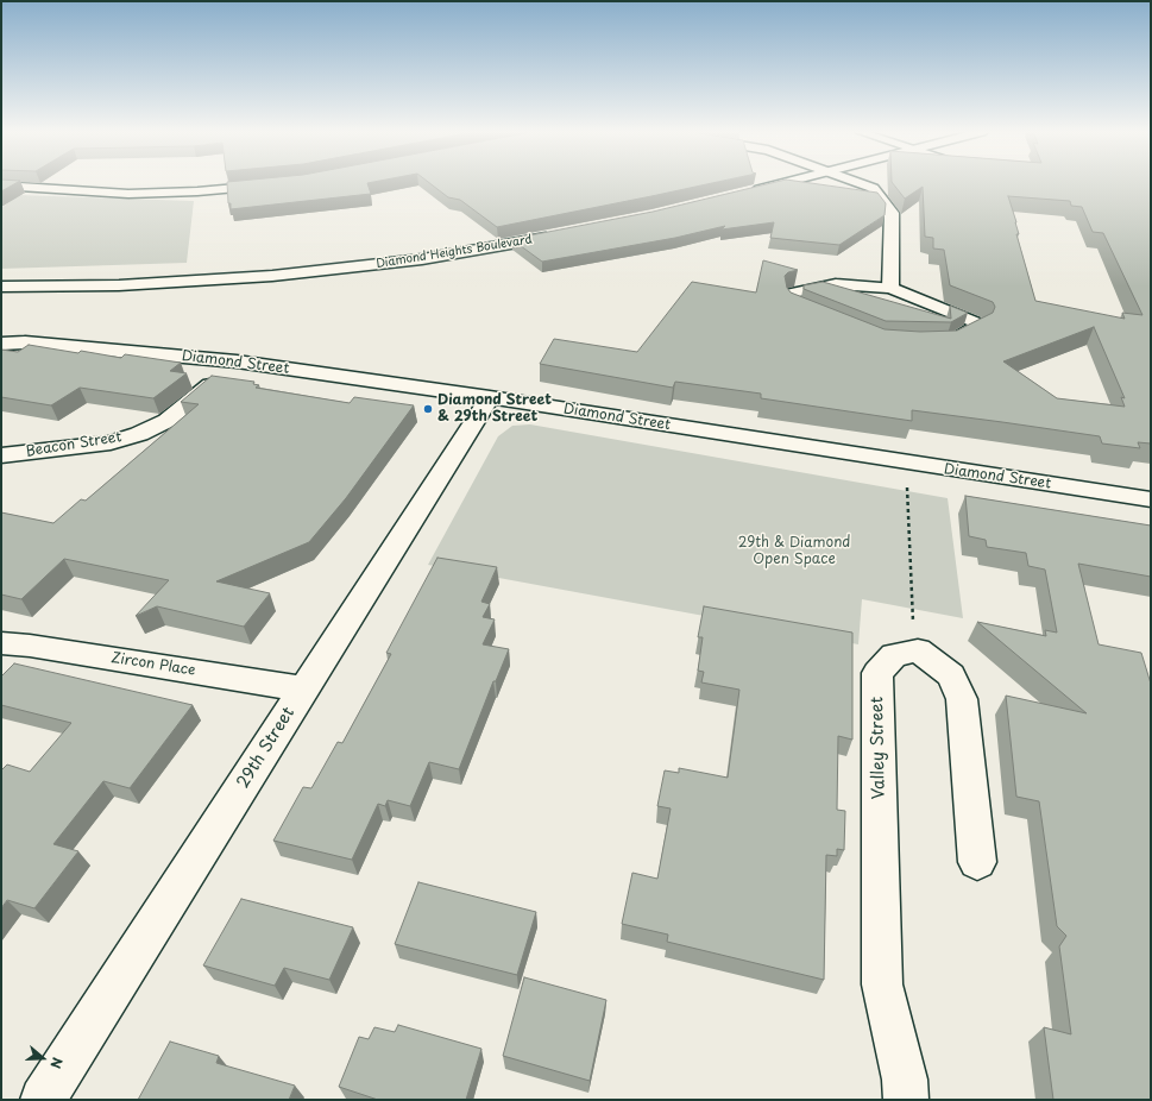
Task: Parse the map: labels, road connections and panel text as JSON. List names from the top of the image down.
{
  "streets": {
    "street": [
      "Diamond Heights Boulevard",
      "Diamond Street",
      "Beacon Street",
      "Zircon Place",
      "29th Street",
      "Valley Street"
    ]
  },
  "crossings": [
    ["Diamond Street", "Beacon Street"],
    ["Diamond Street", "29th Street"],
    ["Zircon Place", "29th Street"]
  ],
  "parks": ["29th & Diamond Open Space"],
  "places": ["Diamond Street & 29th Street"],
  "north": "right"
}
